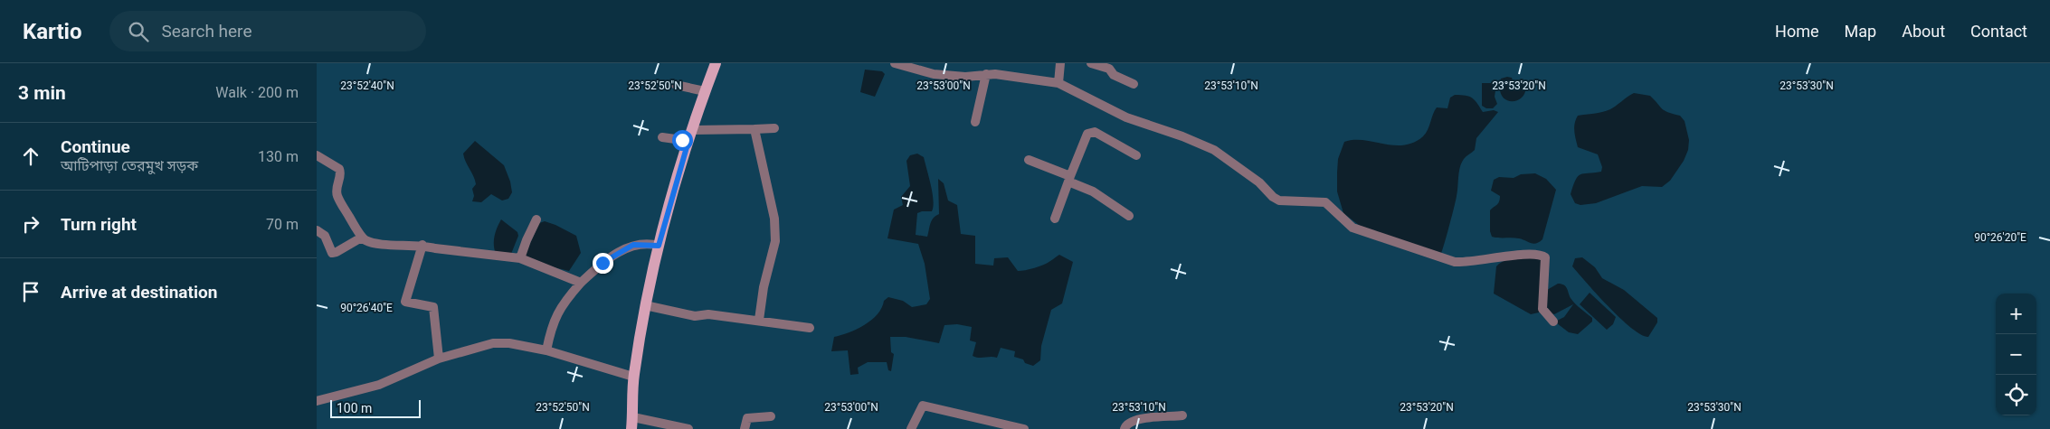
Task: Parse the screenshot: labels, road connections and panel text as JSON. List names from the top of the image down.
{
  "scale_bar": "100 m",
  "page": {
    "header": "Kartio",
    "search": "Search here",
    "nav": [
      "Home",
      "Map",
      "About",
      "Contact"
    ],
    "heading": ["3 min", "Walk · 200 m"],
    "list": [
      ["Continue", "আটিপাড়া তেরমুখ সড়ক", "130 m"],
      ["Turn right", "70 m"],
      "Arrive at destination"
    ],
    "map_buttons": ["+", "−"],
    "scale": "100 m"
  },
  "coordinates": [
    "23°52'40\"N",
    "23°52'50\"N",
    "23°53'00\"N",
    "23°53'10\"N",
    "23°53'20\"N",
    "23°53'30\"N",
    "90°26'20\"E",
    "90°26'40\"E"
  ]
}
